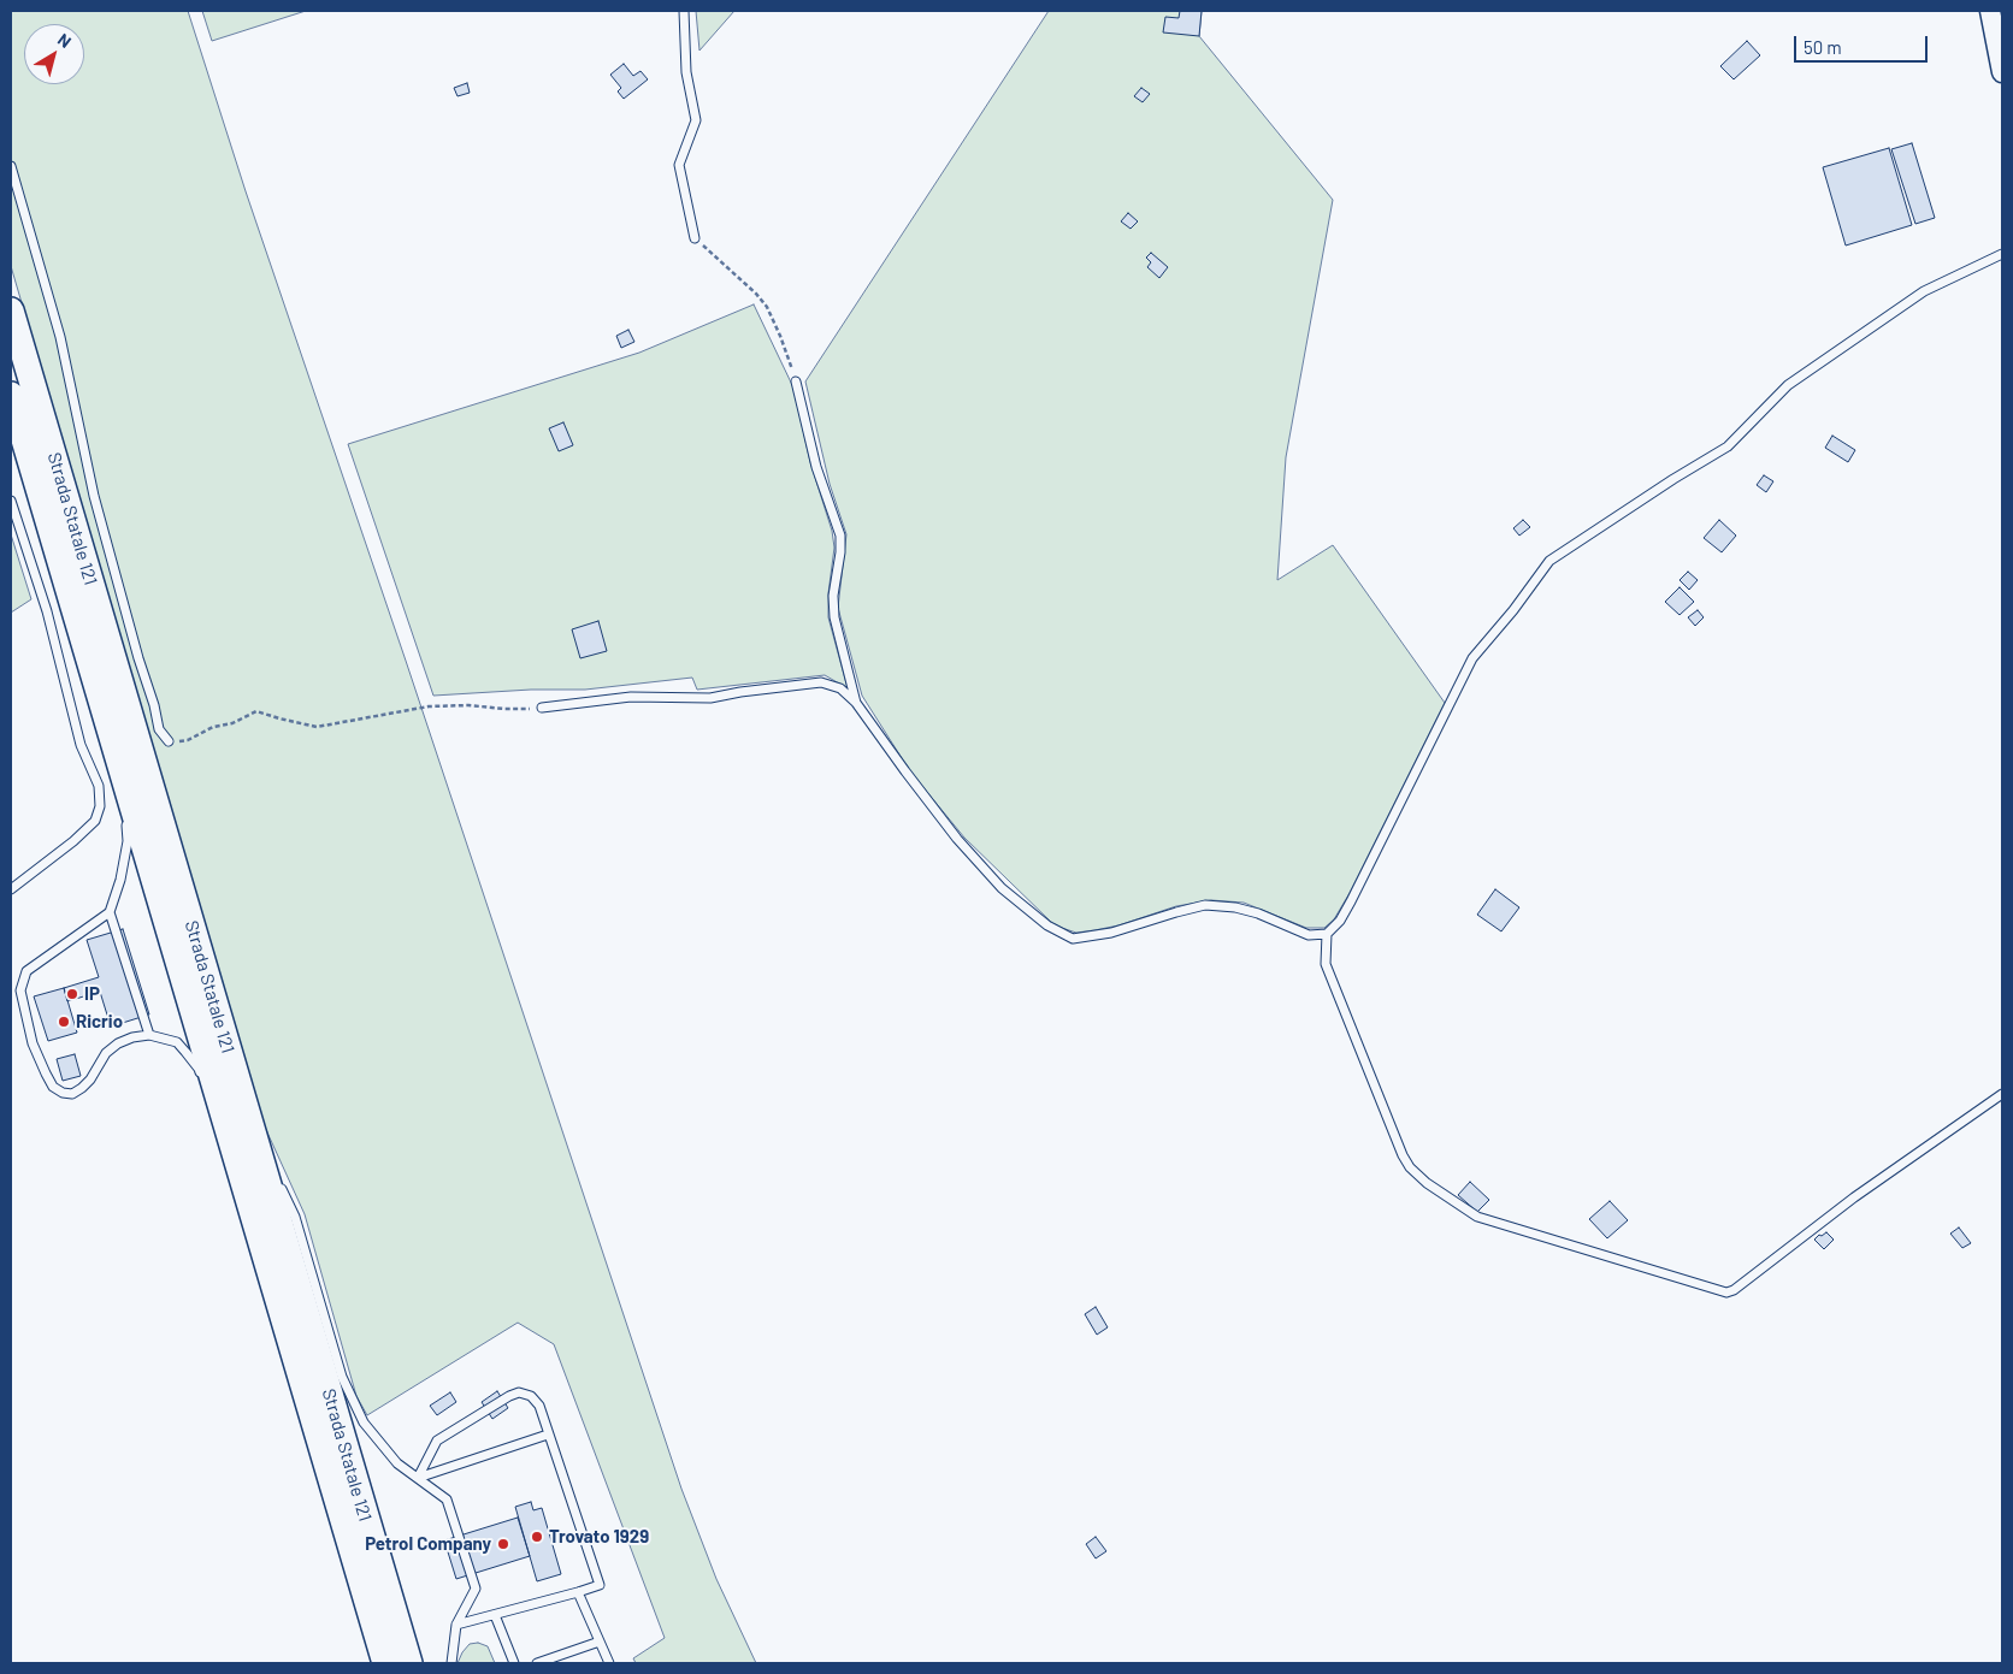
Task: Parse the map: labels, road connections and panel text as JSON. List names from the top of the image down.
{
  "streets": {
    "main road": ["Strada Statale 121"]
  },
  "places": [
    "IP",
    "Ricrio",
    "Trovato 1929",
    "Petrol Company"
  ],
  "scale_bar": "50 m",
  "north": "top right"
}
